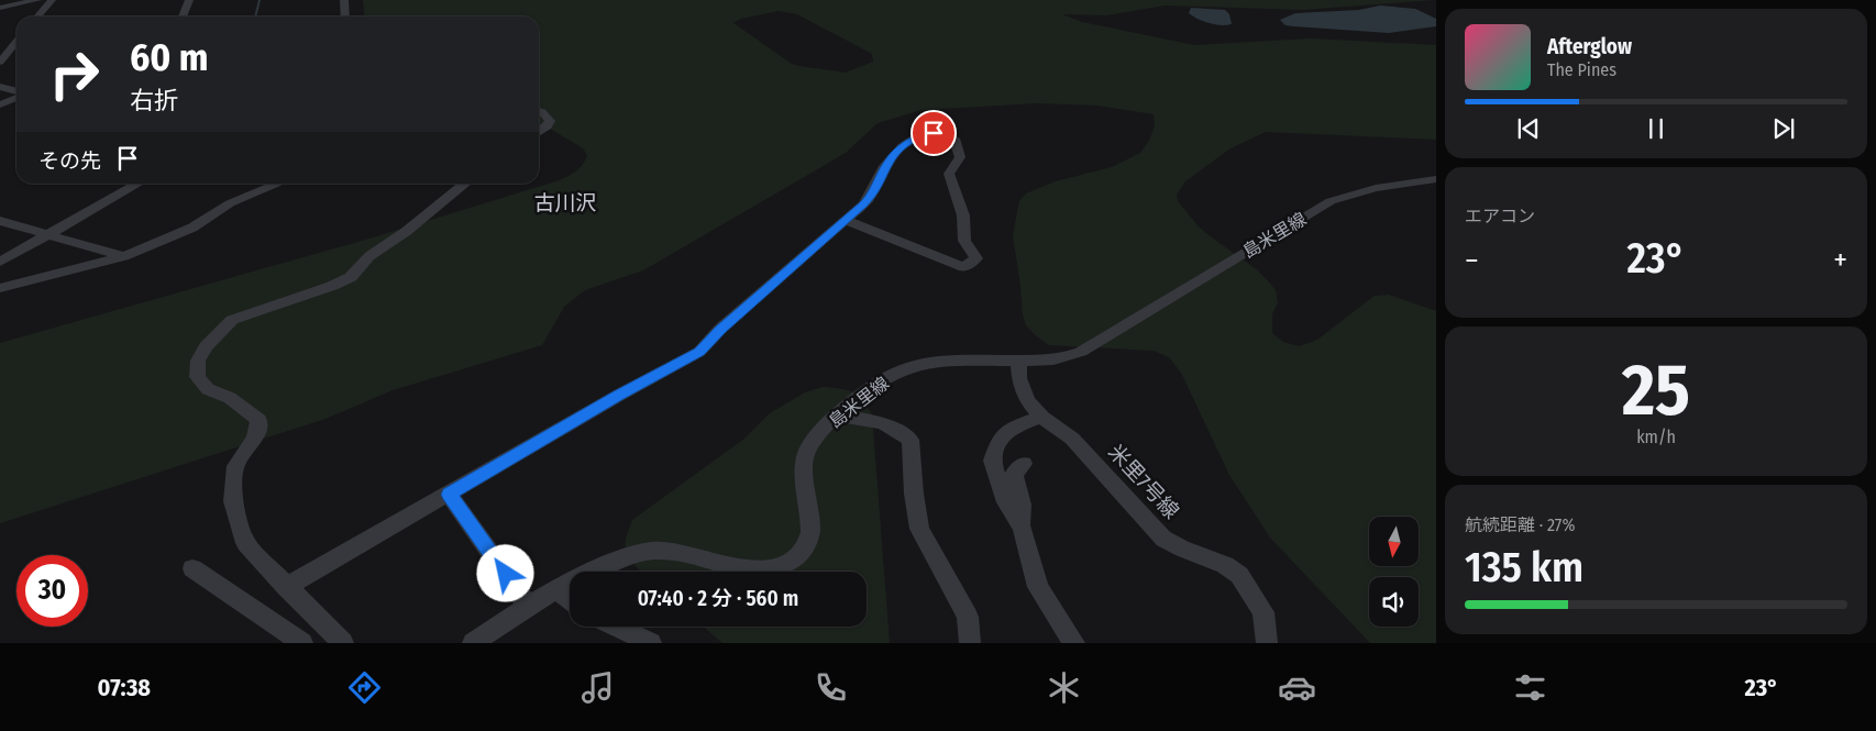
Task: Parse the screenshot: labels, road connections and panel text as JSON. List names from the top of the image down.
{
  "streets": {
    "street": ["島米里線", "米里7号線"]
  },
  "crossings": [
    ["島米里線", "米里7号線"]
  ],
  "districts": ["古川沢"],
  "north": "bottom",
  "page": {
    "turn": ["60 m", "右折"],
    "song": ["Afterglow", "The Pines"],
    "then": "その先",
    "tile": [
      "エアコン",
      ["25", "km/h"],
      ["航続距離 · 27%", "135 km"]
    ],
    "heat": ["−", "23°", "+"],
    "limit": "30",
    "trip": "07:40 · 2 分 · 560 m",
    "tabs": ["07:38", "23°"]
  }
}
